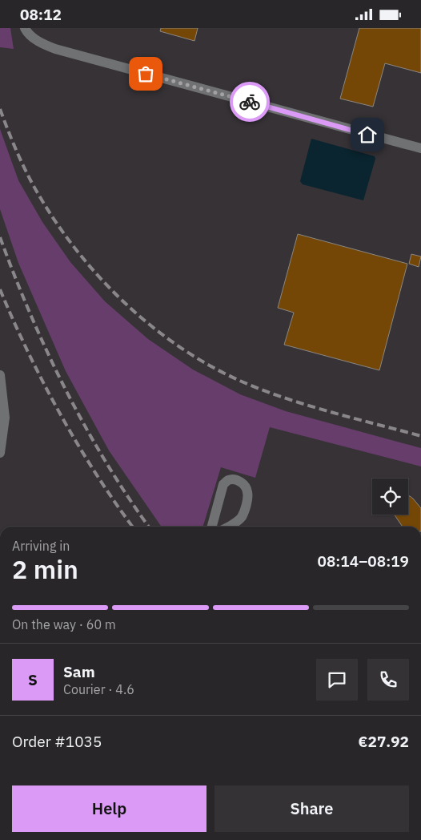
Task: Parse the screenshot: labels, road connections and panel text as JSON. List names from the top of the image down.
{
  "page": {
    "status": "08:12",
    "heading": ["2 min", "Arriving in", "08:14–08:19"],
    "panel": [
      "Sam",
      "Courier · 4.6",
      "Order #1035",
      "€27.92"
    ],
    "bar": "On the way · 60 m",
    "round": "S",
    "buttons": ["Help", "Share"]
  }
}
